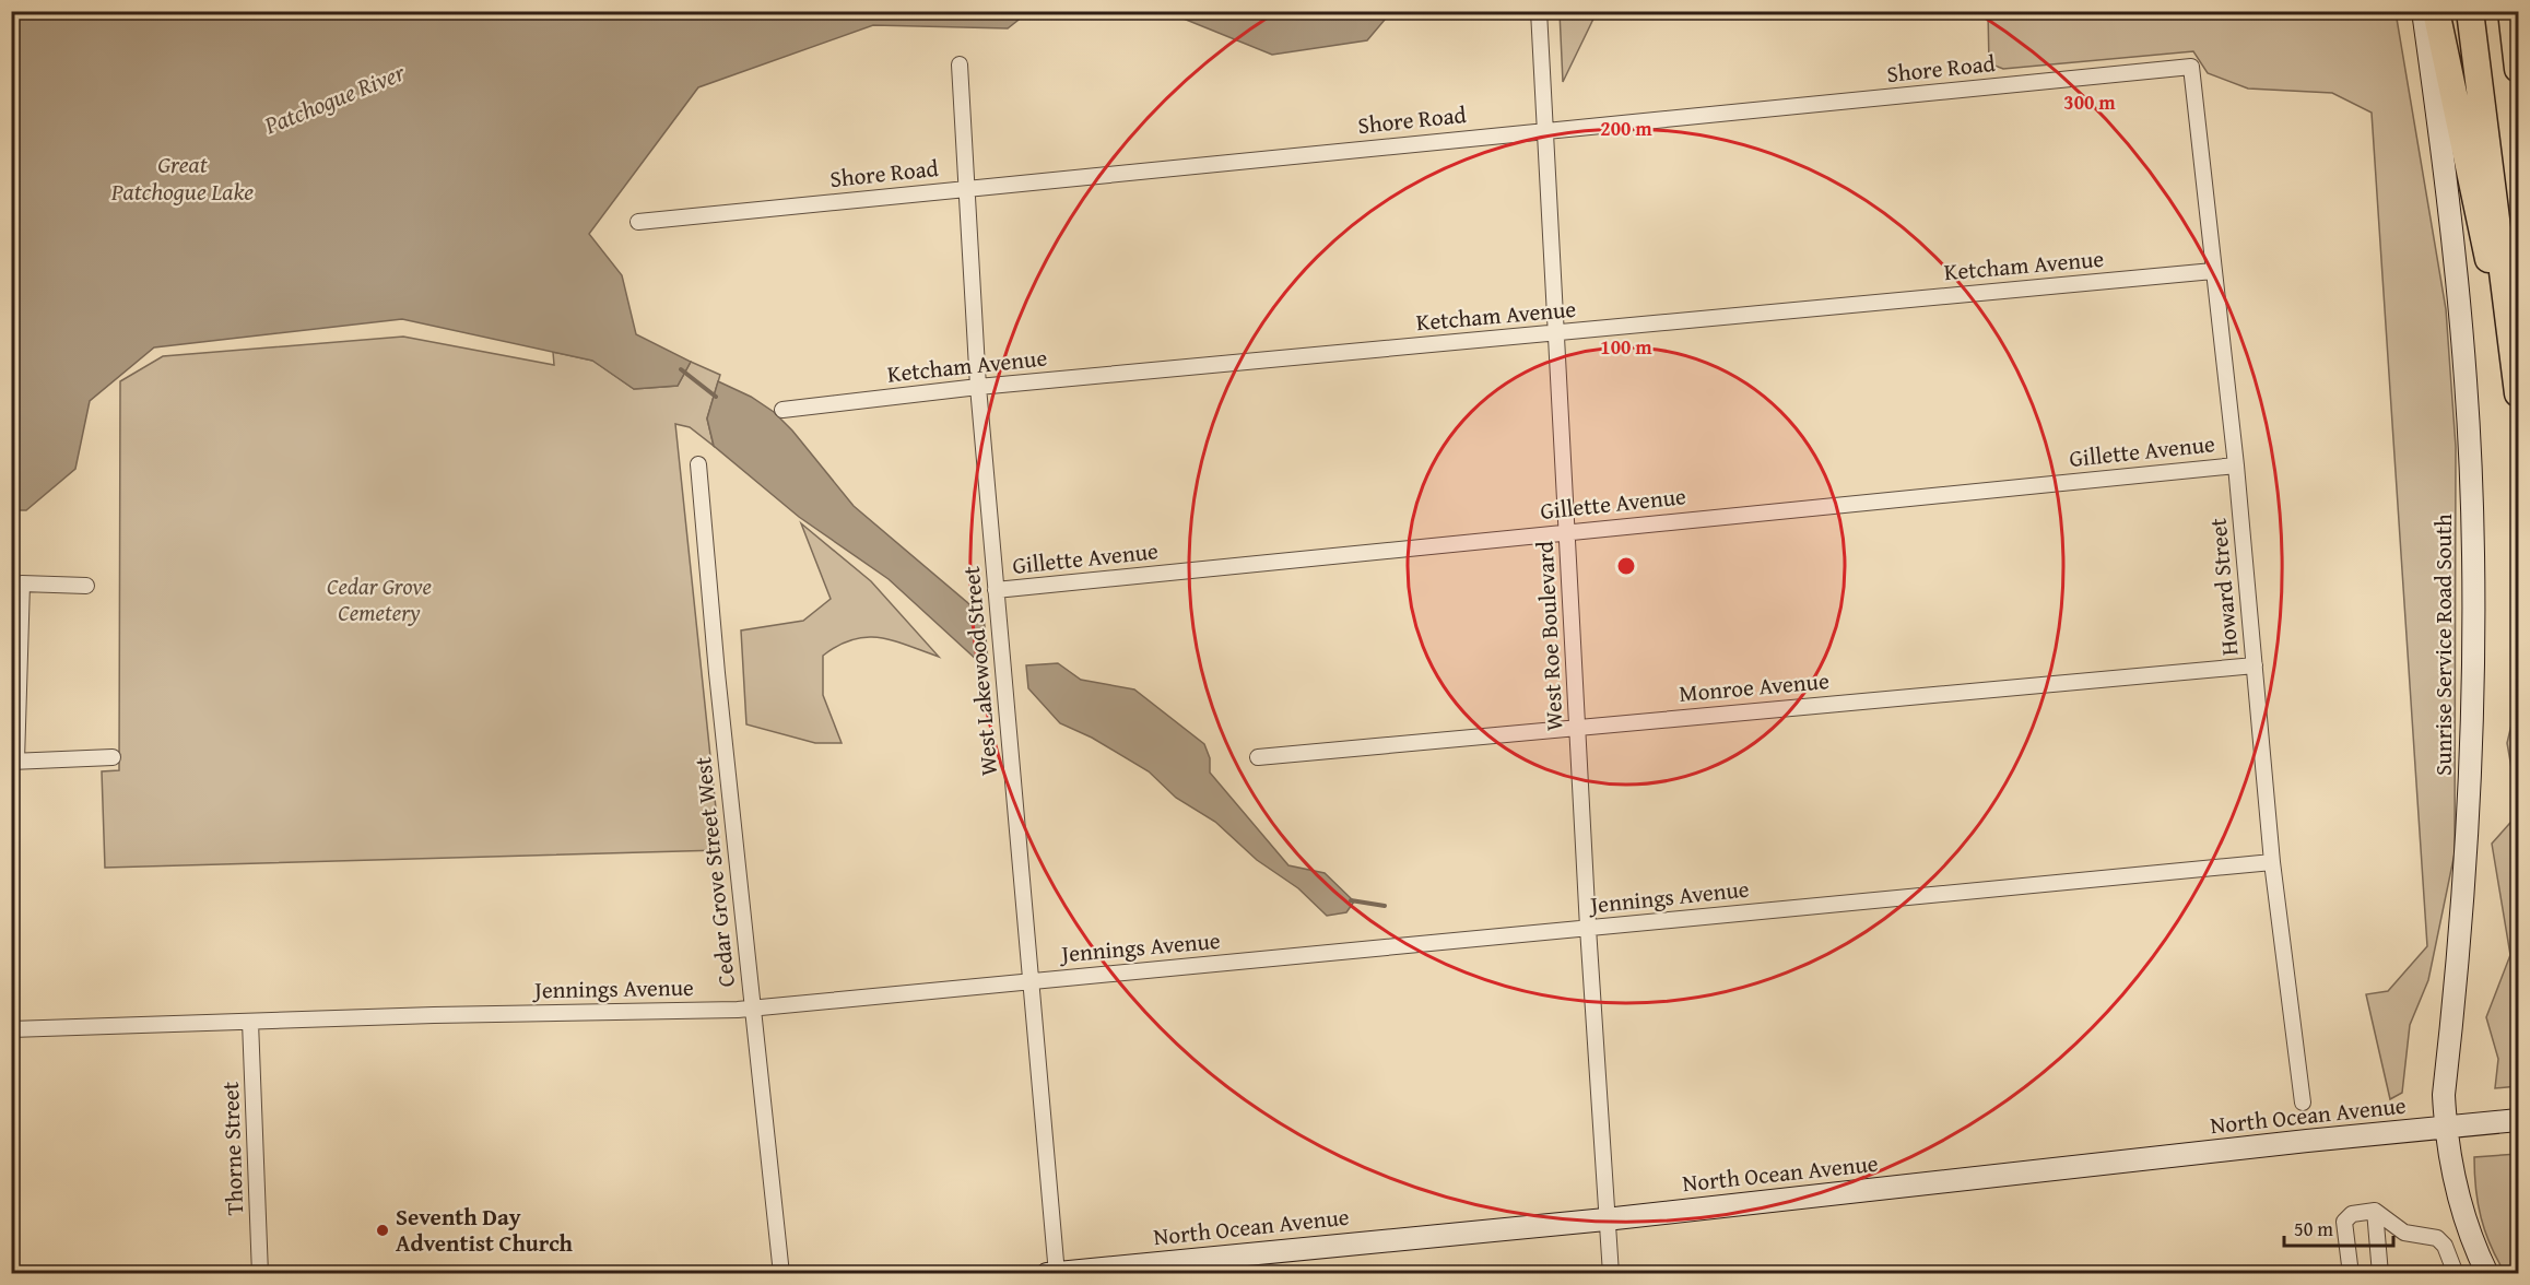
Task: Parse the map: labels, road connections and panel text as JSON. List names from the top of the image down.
{
  "streets": {
    "street": [
      "Shore Road",
      "Ketcham Avenue",
      "Gillette Avenue",
      "Howard Street",
      "West Roe Boulevard",
      "Sunrise Service Road South",
      "West Lakewood Street",
      "Monroe Avenue",
      "Cedar Grove Street West",
      "Jennings Avenue",
      "North Ocean Avenue",
      "Thorne Street"
    ]
  },
  "crossings": [
    ["Shore Road", "Howard Street"],
    ["Shore Road", "West Roe Boulevard"],
    ["Shore Road", "West Lakewood Street"],
    ["Ketcham Avenue", "Howard Street"],
    ["Ketcham Avenue", "West Roe Boulevard"],
    ["Ketcham Avenue", "West Lakewood Street"],
    ["Gillette Avenue", "Howard Street"],
    ["Gillette Avenue", "West Roe Boulevard"],
    ["Gillette Avenue", "West Lakewood Street"],
    ["Howard Street", "Monroe Avenue"],
    ["Howard Street", "Jennings Avenue"],
    ["West Roe Boulevard", "Monroe Avenue"],
    ["West Roe Boulevard", "Jennings Avenue"],
    ["West Roe Boulevard", "North Ocean Avenue"],
    ["Sunrise Service Road South", "North Ocean Avenue"],
    ["West Lakewood Street", "Jennings Avenue"],
    ["West Lakewood Street", "North Ocean Avenue"],
    ["Cedar Grove Street West", "Jennings Avenue"],
    ["Jennings Avenue", "Thorne Street"]
  ],
  "water": ["Patchogue River", "Great Patchogue Lake"],
  "parks": ["Cedar Grove Cemetery"],
  "places": ["Seventh Day Adventist Church"],
  "scale_bar": "50 m",
  "rings": ["300 m", "200 m", "100 m"]
}
